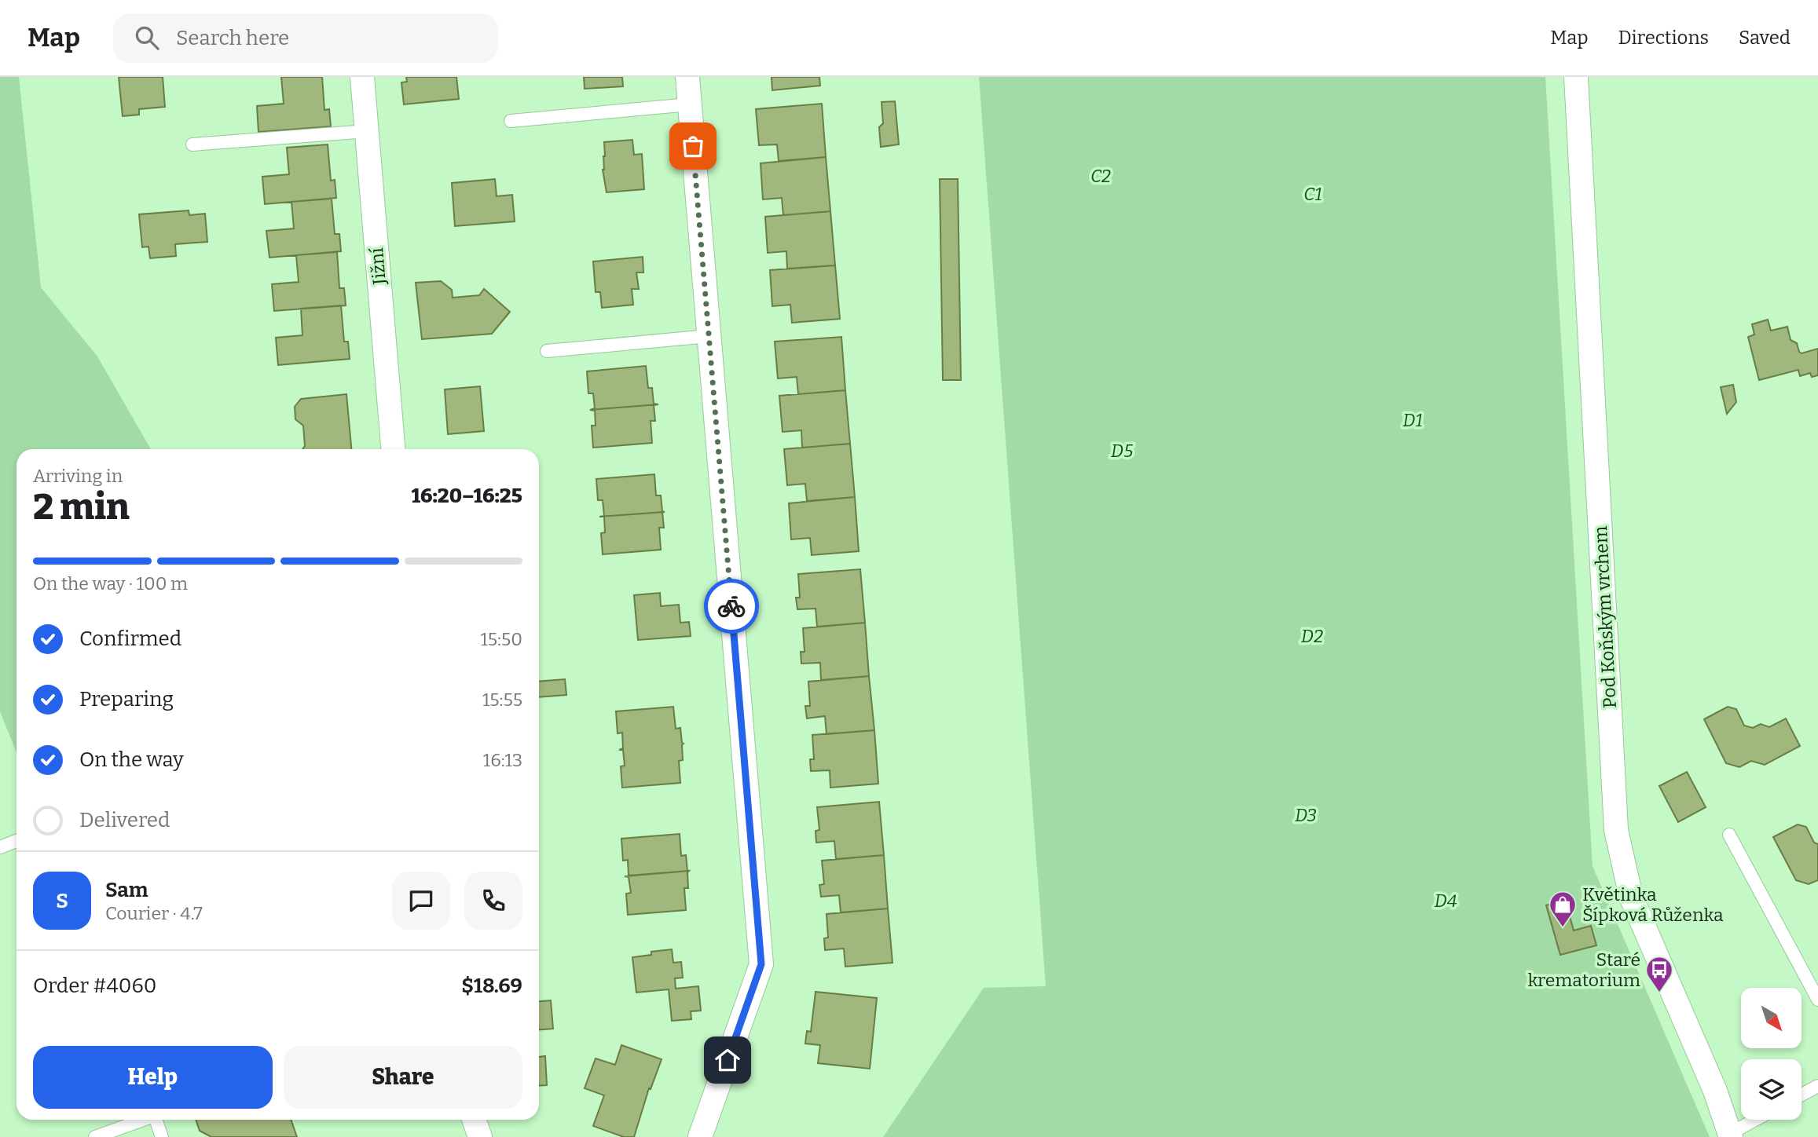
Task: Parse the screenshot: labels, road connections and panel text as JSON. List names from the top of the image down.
{
  "streets": {
    "street": ["Jižní", "Pod Koňským vrchem"]
  },
  "parks": [
    "C2",
    "C1",
    "D1",
    "D5",
    "D2",
    "D3",
    "D4"
  ],
  "places": {
    "shop": ["Květinka Šípková Růženka"],
    "bus stop": ["Staré krematorium"]
  },
  "north": "bottom right",
  "page": {
    "header": "Map",
    "search": "Search here",
    "nav": ["Map", "Directions", "Saved"],
    "heading": ["2 min", "Arriving in", "16:20–16:25"],
    "panel": [
      "Sam",
      "Courier · 4.7",
      "Order #4060",
      "$18.69"
    ],
    "bar": "On the way · 100 m",
    "list": [
      ["Confirmed", "15:50"],
      ["Preparing", "15:55"],
      ["On the way", "16:13"],
      "Delivered"
    ],
    "round": "S",
    "buttons": ["Help", "Share"]
  }
}
